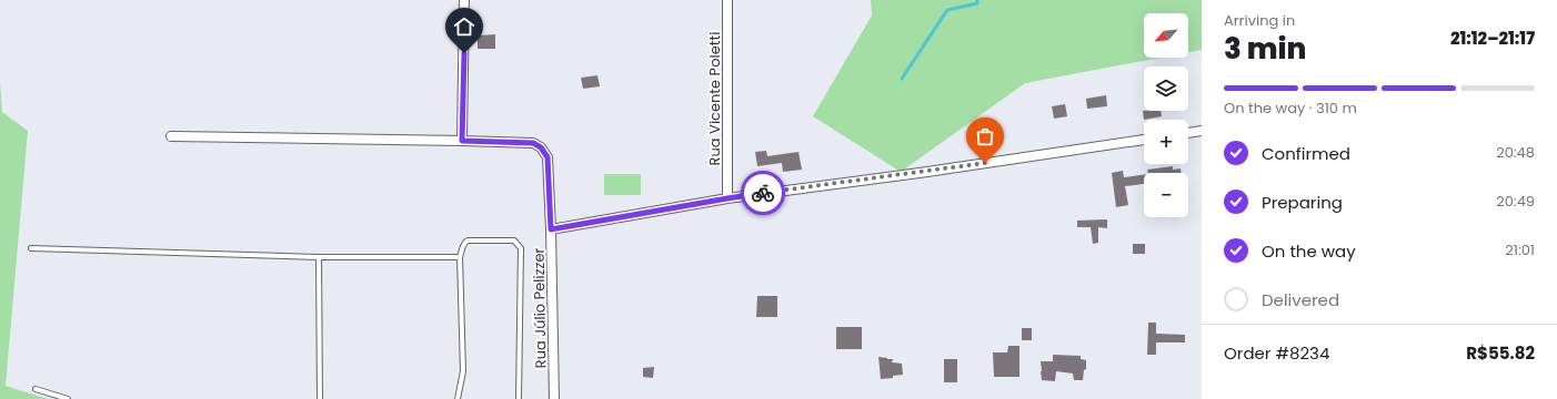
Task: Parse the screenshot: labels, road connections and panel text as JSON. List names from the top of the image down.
{
  "streets": {
    "street": ["Rua Vicente Poletti", "Rua Júlio Pelizzer"]
  },
  "north": "bottom left",
  "page": {
    "heading": ["3 min", "Arriving in", "21:12–21:17"],
    "panel": ["Order #8234", "R$55.82"],
    "map_buttons": ["+", "−"],
    "bar": "On the way · 310 m",
    "list": [
      ["Confirmed", "20:48"],
      ["Preparing", "20:49"],
      ["On the way", "21:01"],
      "Delivered"
    ]
  }
}
